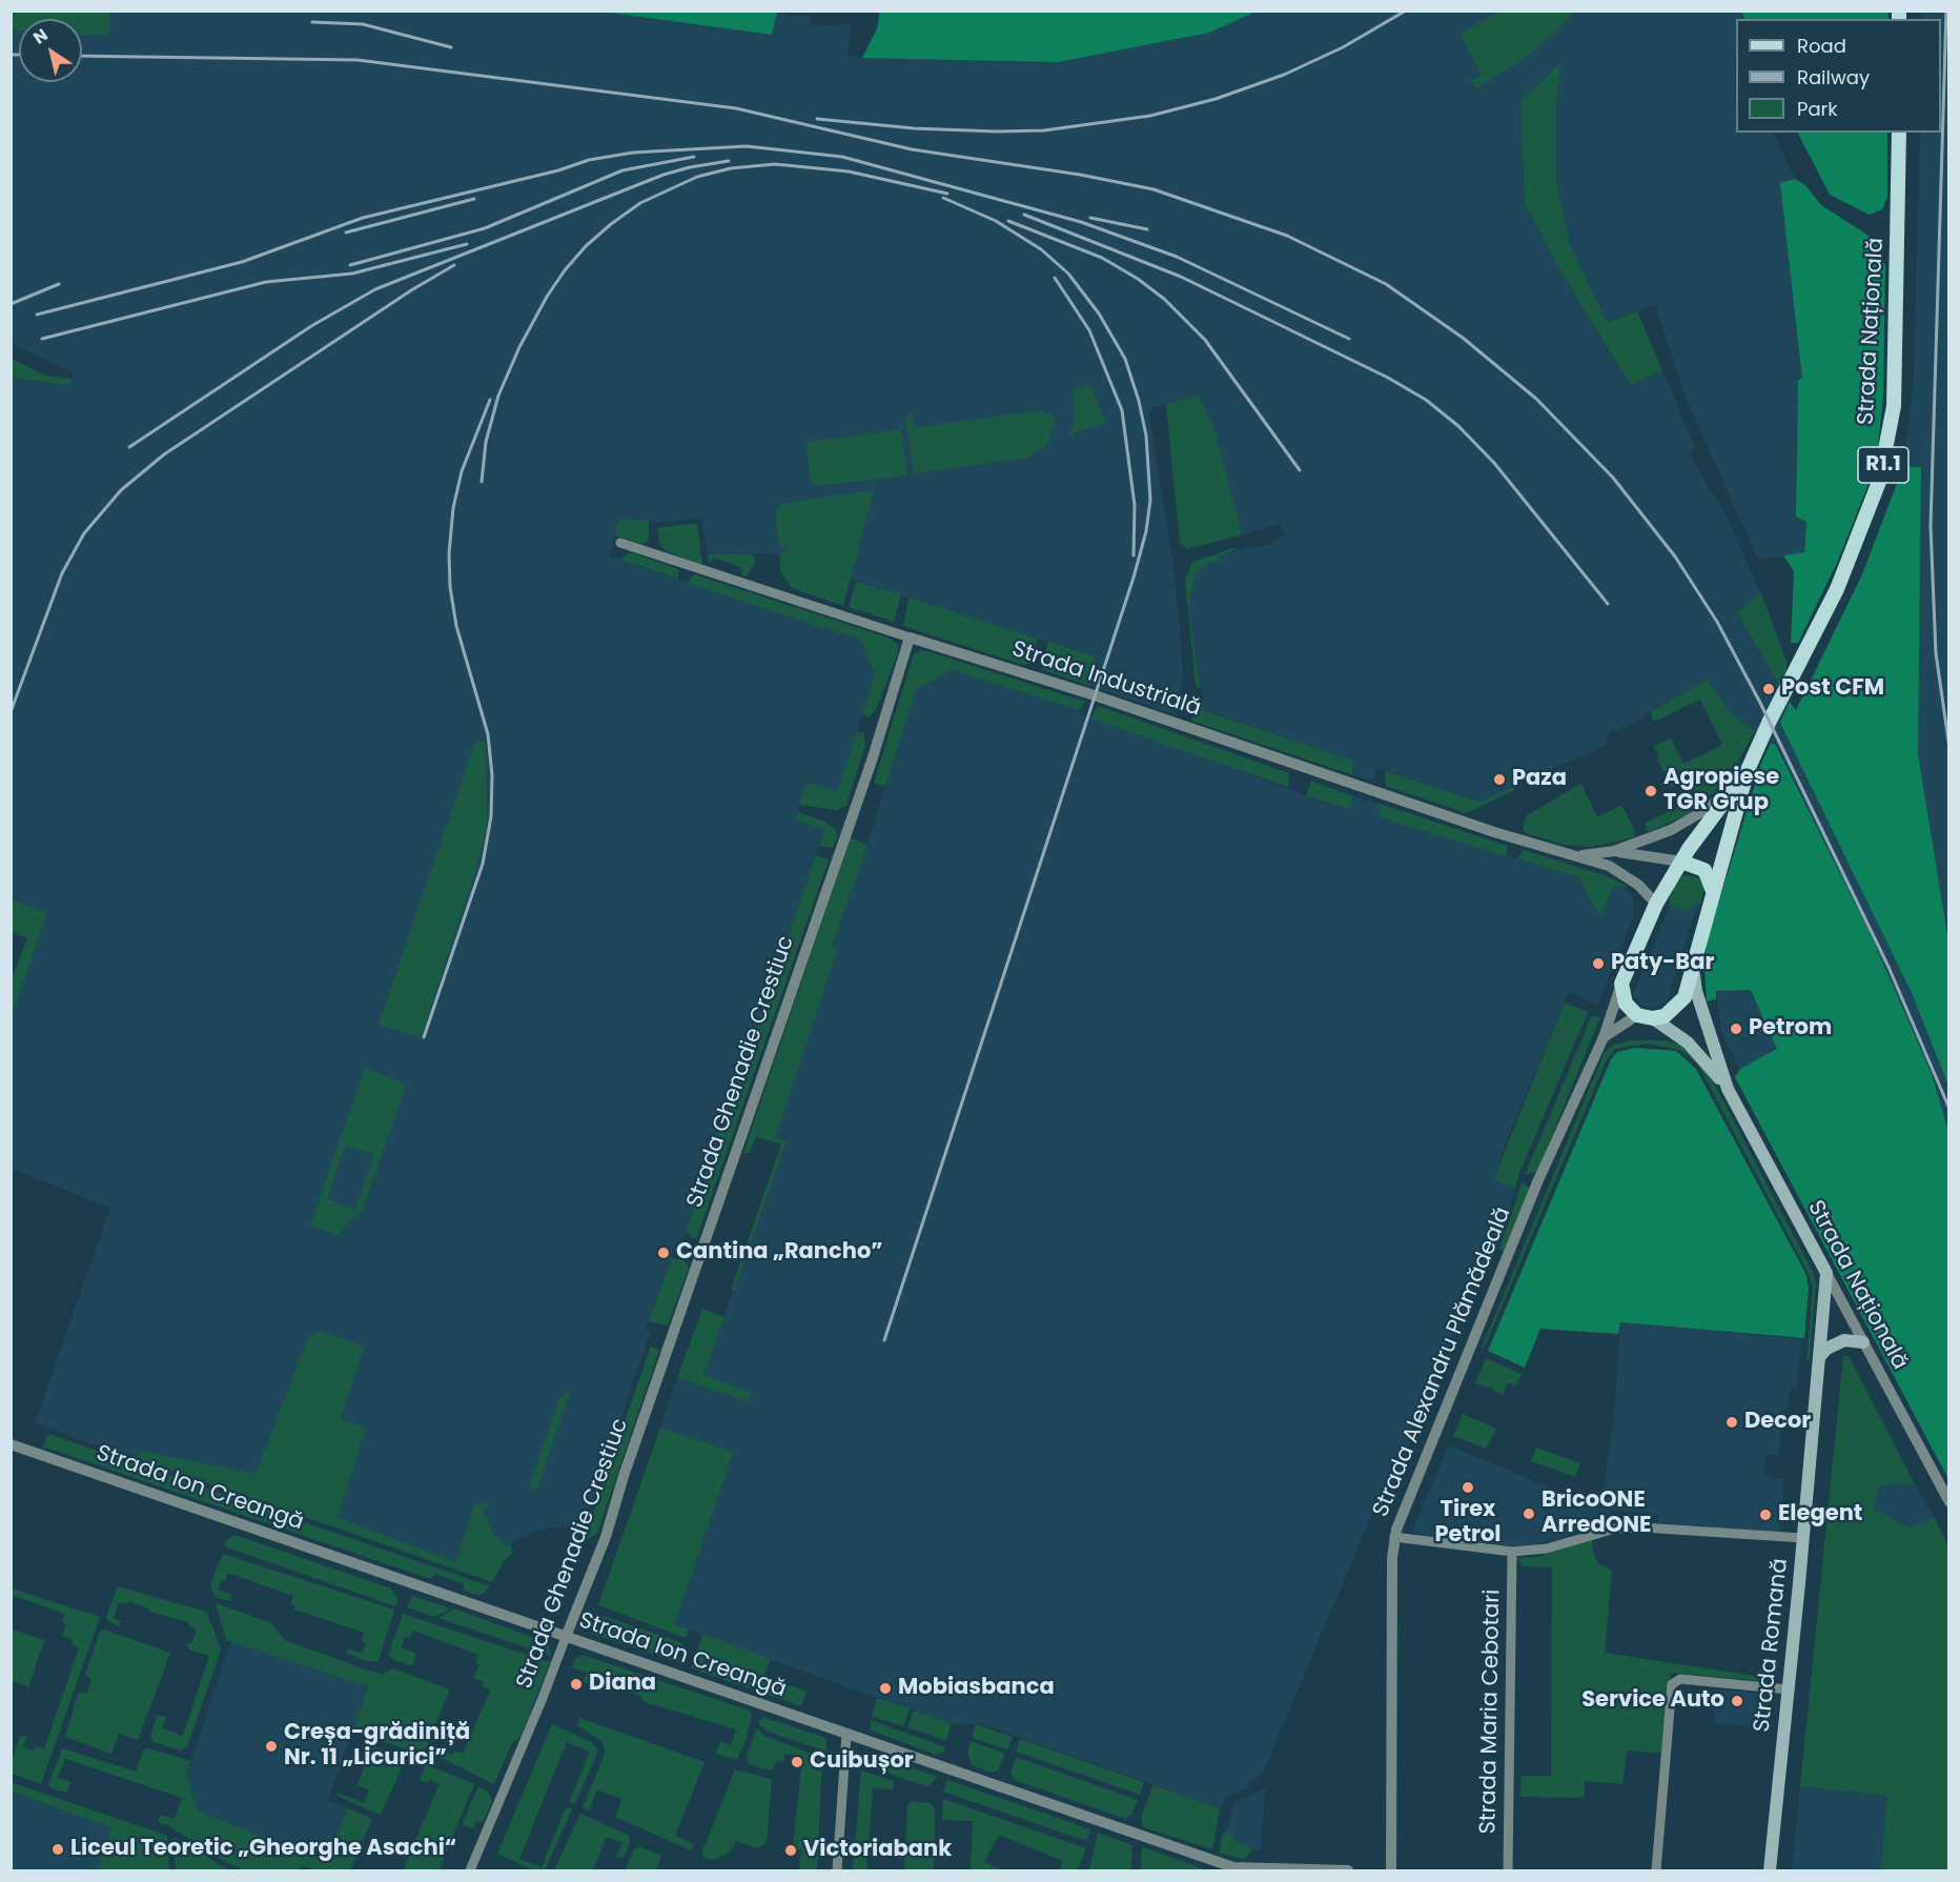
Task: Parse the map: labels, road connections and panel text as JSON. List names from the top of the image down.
{
  "streets": {
    "main road": ["Strada Națională", "R1.1", "Strada Romană"],
    "street": [
      "Strada Industrială",
      "Strada Ghenadie Crestiuc",
      "Strada Alexandru Plămădeală",
      "Strada Ion Creangă",
      "Strada Maria Cebotari"
    ]
  },
  "crossings": [
    ["Strada Națională", "Strada Industrială"],
    ["Strada Națională", "Strada Alexandru Plămădeală"],
    ["Strada Națională", "Strada Romană"],
    ["Strada Industrială", "Strada Ghenadie Crestiuc"],
    ["Strada Ghenadie Crestiuc", "Strada Ion Creangă"]
  ],
  "places": [
    "Post CFM",
    "Paza",
    "Agropiese TGR Grup",
    "Paty-Bar",
    "Petrom",
    "Cantina „Rancho”",
    "Decor",
    "Tirex Petrol",
    "BricoONE ArredONE",
    "Elegent",
    "Diana",
    "Mobiasbanca",
    "Service Auto",
    "Creșa-grădiniță Nr. 11 „Licurici”",
    "Cuibușor",
    "Liceul Teoretic „Gheorghe Asachi“",
    "Victoriabank"
  ],
  "legend": ["Road", "Railway", "Park"],
  "north": "top left"
}
